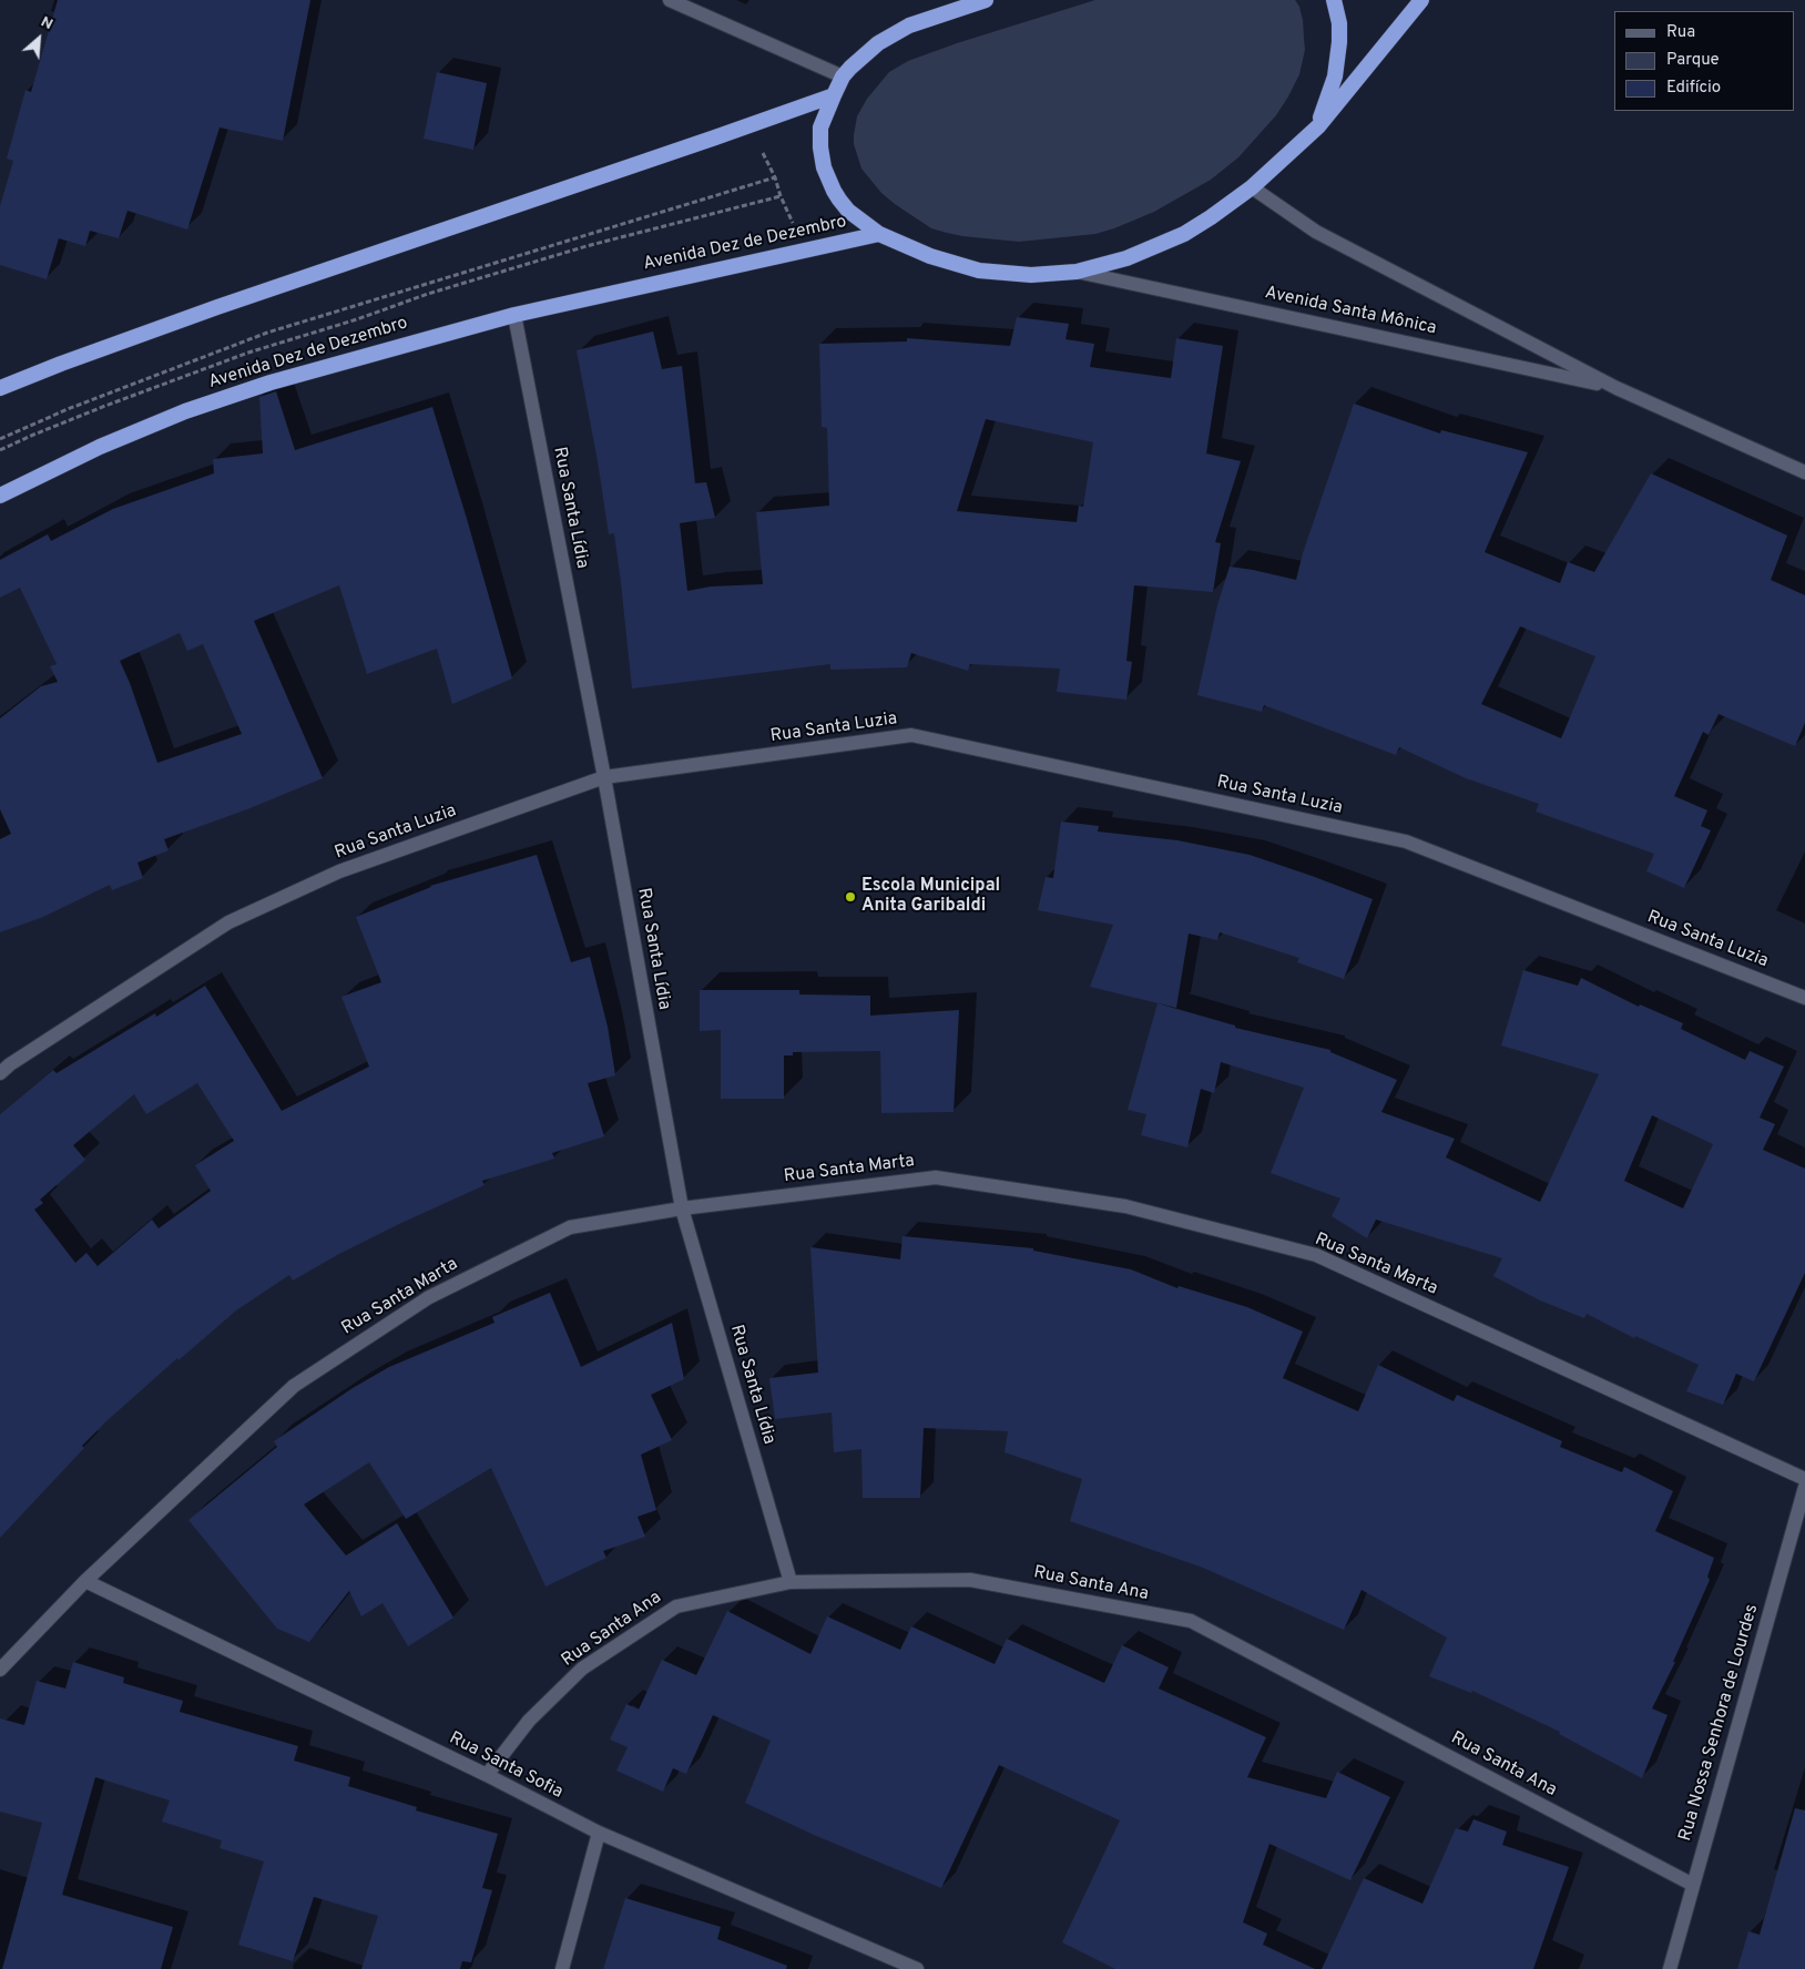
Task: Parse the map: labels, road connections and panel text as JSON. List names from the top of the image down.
{
  "streets": {
    "highway": ["Avenida Dez de Dezembro"],
    "street": [
      "Avenida Santa Mônica",
      "Rua Santa Lídia",
      "Rua Santa Luzia",
      "Rua Santa Marta",
      "Rua Santa Ana",
      "Rua Nossa Senhora de Lourdes",
      "Rua Santa Sofia"
    ]
  },
  "crossings": [
    ["Avenida Dez de Dezembro", "Rua Santa Lídia"],
    ["Rua Santa Lídia", "Rua Santa Luzia"],
    ["Rua Santa Lídia", "Rua Santa Marta"],
    ["Rua Santa Lídia", "Rua Santa Ana"],
    ["Rua Santa Marta", "Rua Santa Sofia"],
    ["Rua Santa Ana", "Rua Nossa Senhora de Lourdes"],
    ["Rua Santa Ana", "Rua Santa Sofia"]
  ],
  "places": ["Escola Municipal Anita Garibaldi"],
  "legend": ["Rua", "Parque", "Edifício"],
  "north": "top right"
}
